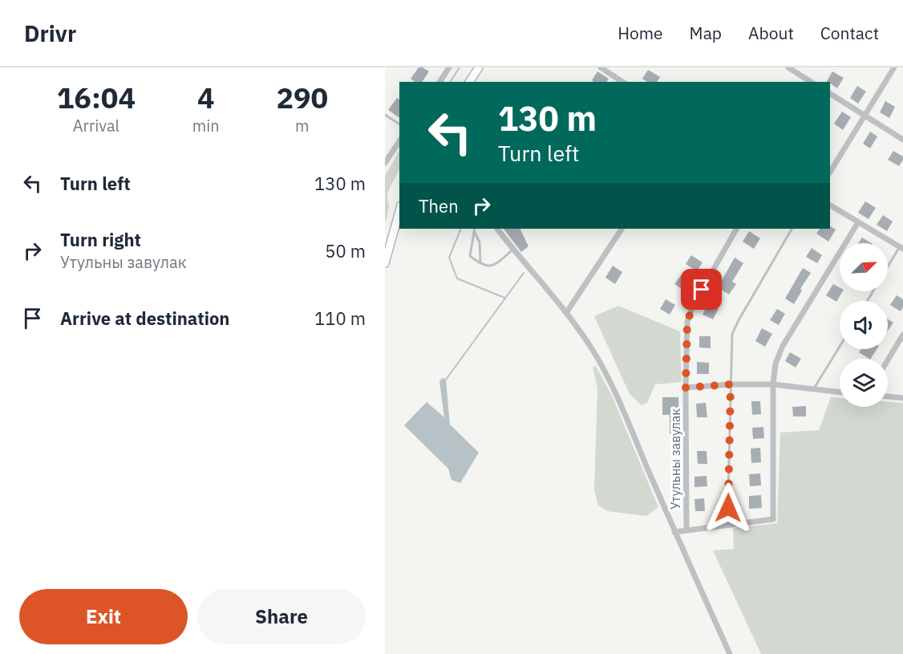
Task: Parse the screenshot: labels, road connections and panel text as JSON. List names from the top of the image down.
{
  "streets": {
    "street": ["Утульны завулак"]
  },
  "north": "top right",
  "page": {
    "header": "Drivr",
    "nav": [
      "Home",
      "Map",
      "About",
      "Contact"
    ],
    "eta": [
      "16:04",
      "Arrival",
      "4",
      "min",
      "290",
      "m"
    ],
    "turn": ["130 m", "Turn left"],
    "list": [
      {
        "name": "Turn left",
        "value": "130 m"
      },
      {
        "name": "Turn right",
        "note": "Утульны завулак",
        "value": "50 m"
      },
      {
        "name": "Arrive at destination",
        "value": "110 m"
      }
    ],
    "then": "Then",
    "buttons": ["Exit", "Share"]
  }
}
